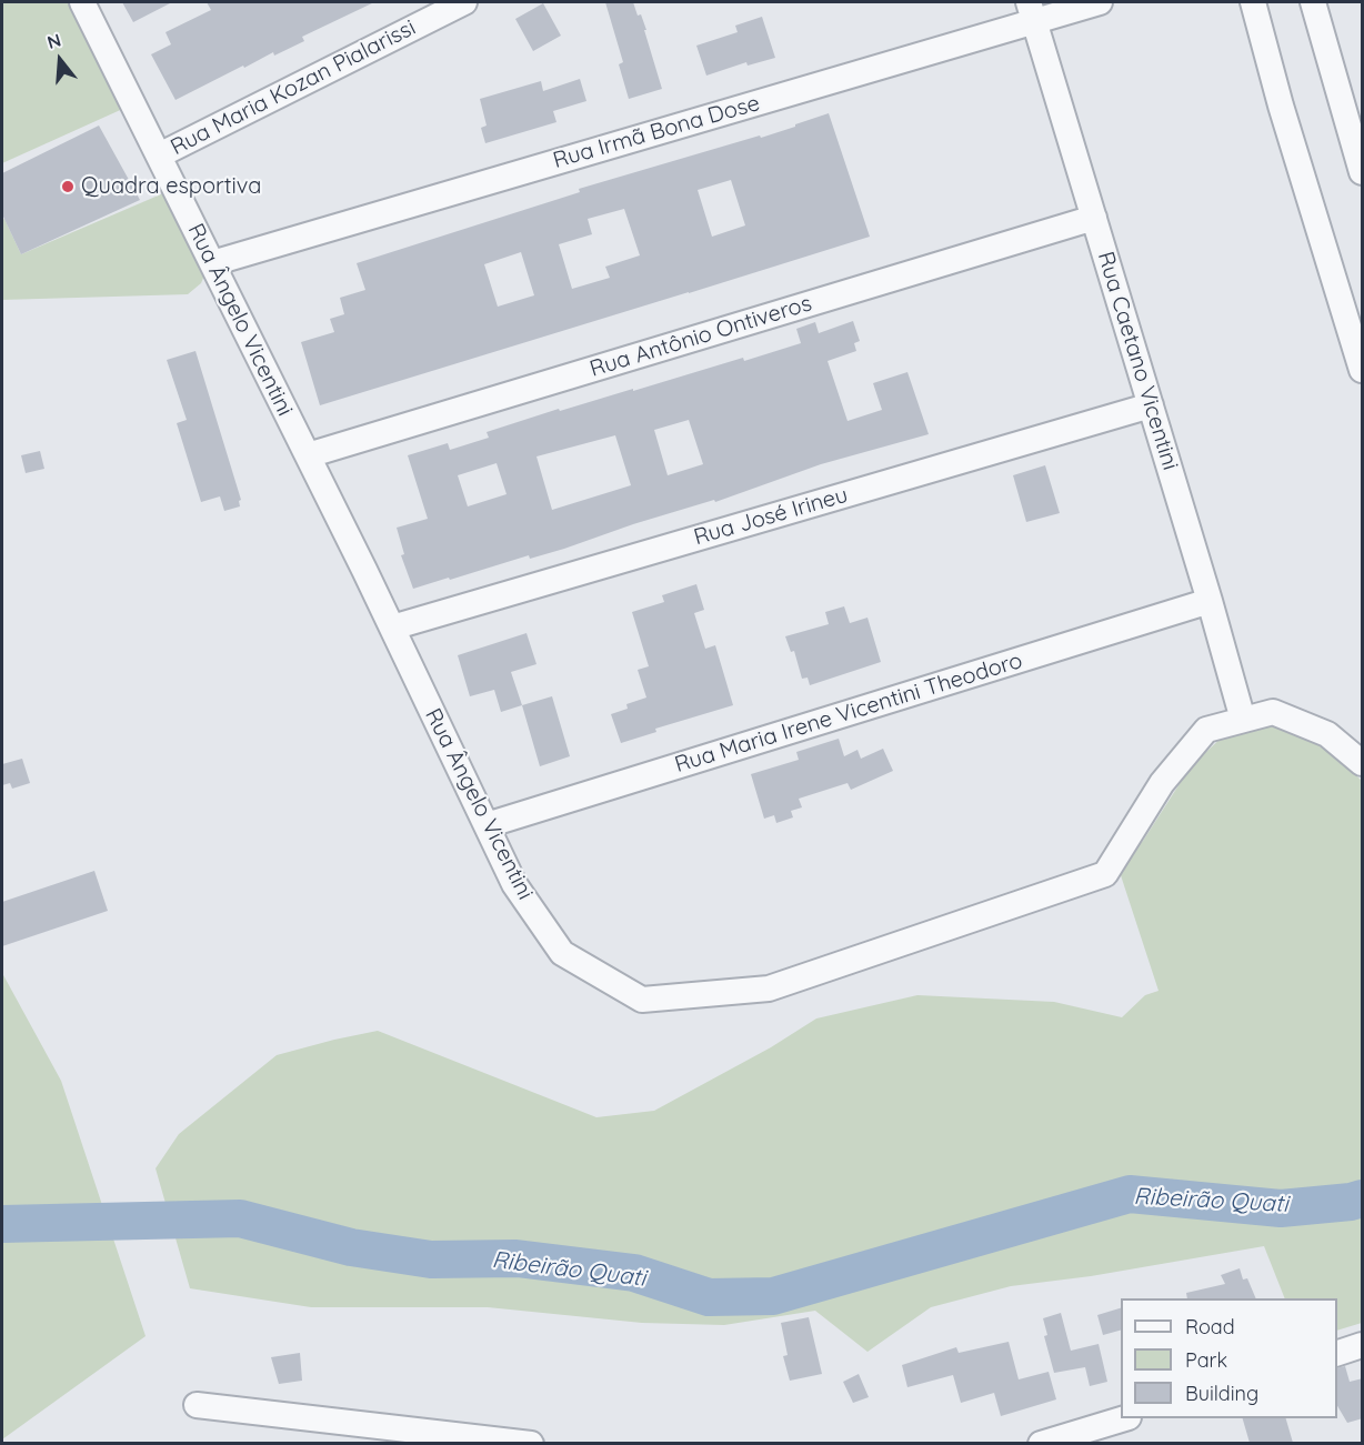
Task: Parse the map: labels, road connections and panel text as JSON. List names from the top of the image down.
{
  "streets": {
    "street": [
      "Rua Maria Kozan Pialarissi",
      "Rua Irmã Bona Dose",
      "Rua Ângelo Vicentini",
      "Rua Antônio Ontiveros",
      "Rua Caetano Vicentini",
      "Rua José Irineu",
      "Rua Maria Irene Vicentini Theodoro"
    ]
  },
  "crossings": [
    ["Rua Maria Kozan Pialarissi", "Rua Ângelo Vicentini"],
    ["Rua Irmã Bona Dose", "Rua Ângelo Vicentini"],
    ["Rua Irmã Bona Dose", "Rua Caetano Vicentini"],
    ["Rua Ângelo Vicentini", "Rua Antônio Ontiveros"],
    ["Rua Ângelo Vicentini", "Rua Caetano Vicentini"],
    ["Rua Ângelo Vicentini", "Rua José Irineu"],
    ["Rua Ângelo Vicentini", "Rua Maria Irene Vicentini Theodoro"],
    ["Rua Antônio Ontiveros", "Rua Caetano Vicentini"],
    ["Rua Caetano Vicentini", "Rua José Irineu"],
    ["Rua Caetano Vicentini", "Rua Maria Irene Vicentini Theodoro"]
  ],
  "water": ["Ribeirão Quati"],
  "places": ["Quadra esportiva"],
  "legend": ["Road", "Park", "Building"],
  "north": "top"
}
